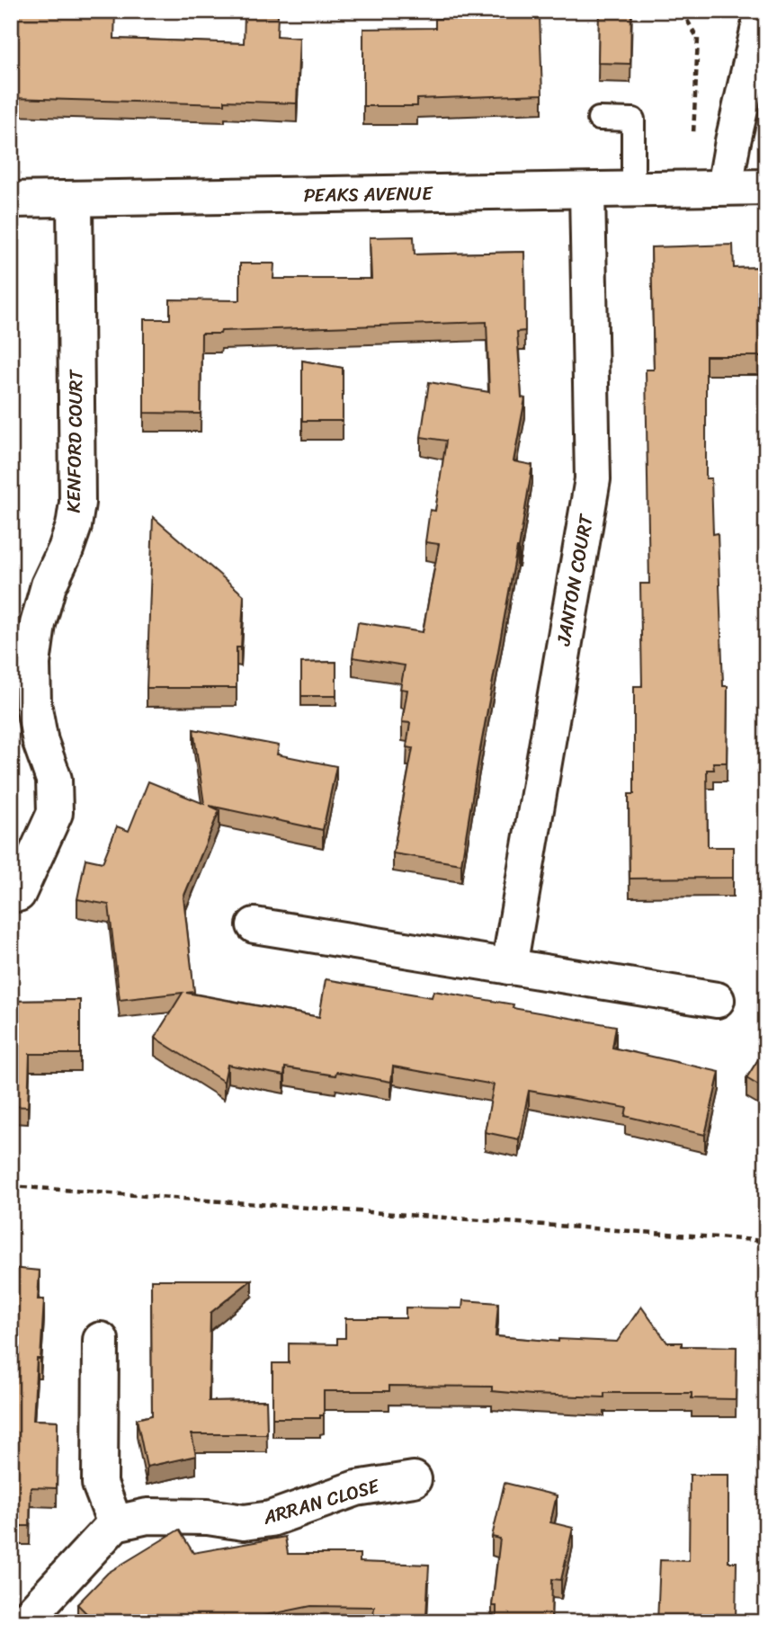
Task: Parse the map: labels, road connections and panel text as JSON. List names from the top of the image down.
{
  "streets": {
    "street": [
      "PEAKS AVENUE",
      "KENFORD COURT",
      "JANTON COURT",
      "ARRAN CLOSE"
    ]
  },
  "crossings": [
    ["PEAKS AVENUE", "KENFORD COURT"],
    ["PEAKS AVENUE", "JANTON COURT"]
  ]
}
